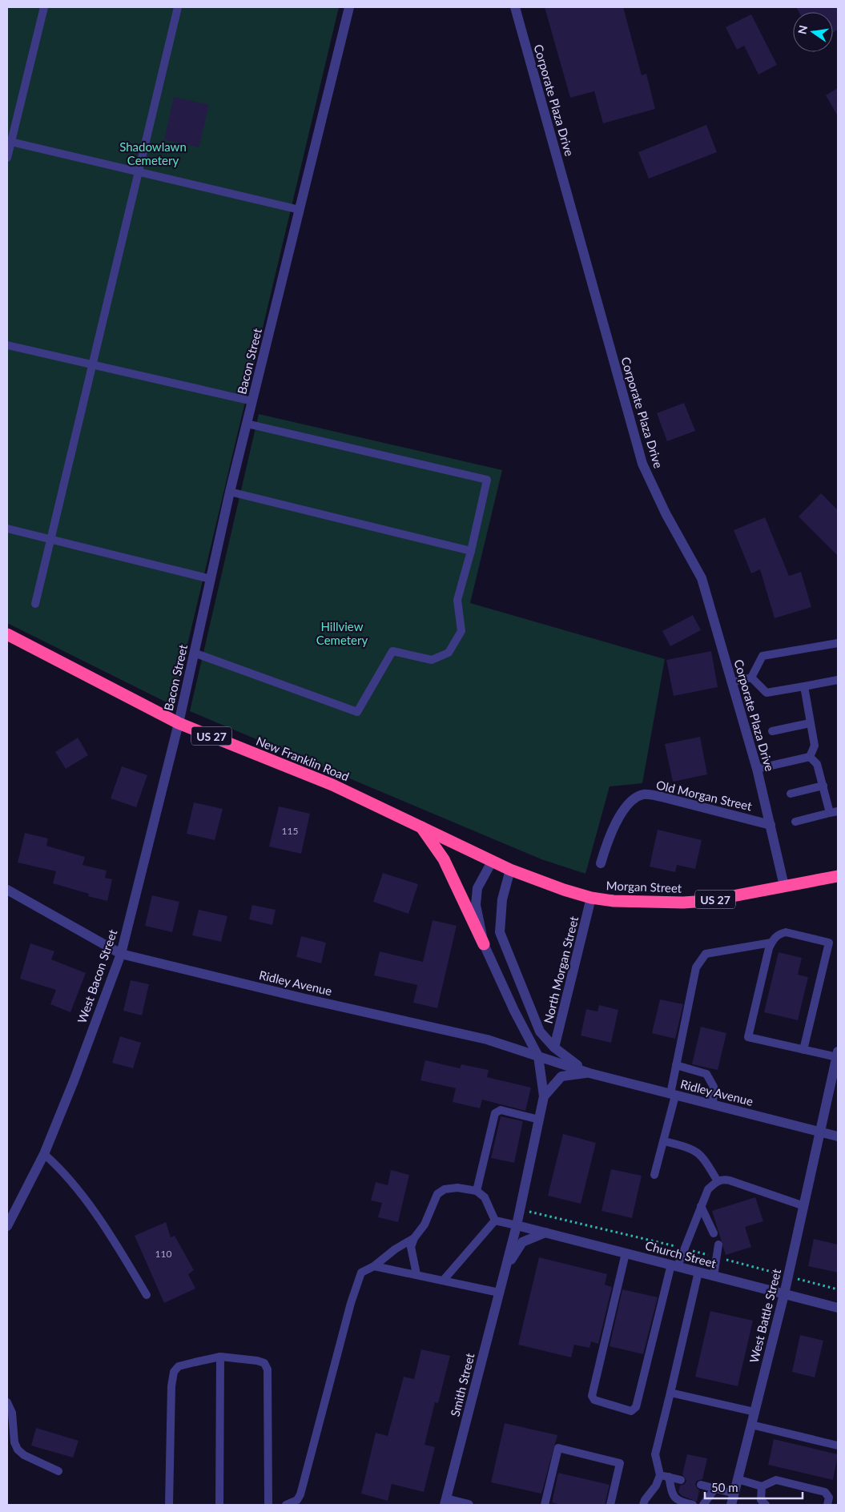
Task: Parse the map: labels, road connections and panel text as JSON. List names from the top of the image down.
{
  "streets": {
    "highway": ["US 27", "New Franklin Road", "Morgan Street"],
    "street": [
      "Corporate Plaza Drive",
      "Bacon Street",
      "Old Morgan Street",
      "North Morgan Street",
      "West Bacon Street",
      "Ridley Avenue",
      "Church Street",
      "West Battle Street",
      "Smith Street"
    ]
  },
  "crossings": [
    ["Corporate Plaza Drive", "Old Morgan Street"],
    ["Corporate Plaza Drive", "Morgan Street"],
    ["Bacon Street", "New Franklin Road"],
    ["Bacon Street", "West Bacon Street"],
    ["New Franklin Road", "Morgan Street"],
    ["New Franklin Road", "North Morgan Street"],
    ["New Franklin Road", "West Bacon Street"],
    ["New Franklin Road", "Ridley Avenue"],
    ["New Franklin Road", "Smith Street"],
    ["Morgan Street", "North Morgan Street"],
    ["North Morgan Street", "Ridley Avenue"],
    ["West Bacon Street", "Ridley Avenue"],
    ["Ridley Avenue", "West Battle Street"],
    ["Ridley Avenue", "Smith Street"],
    ["Church Street", "West Battle Street"],
    ["Church Street", "Smith Street"]
  ],
  "parks": ["Shadowlawn Cemetery", "Hillview Cemetery"],
  "house_numbers": ["115", "110"],
  "scale_bar": "50 m",
  "north": "left"
}
